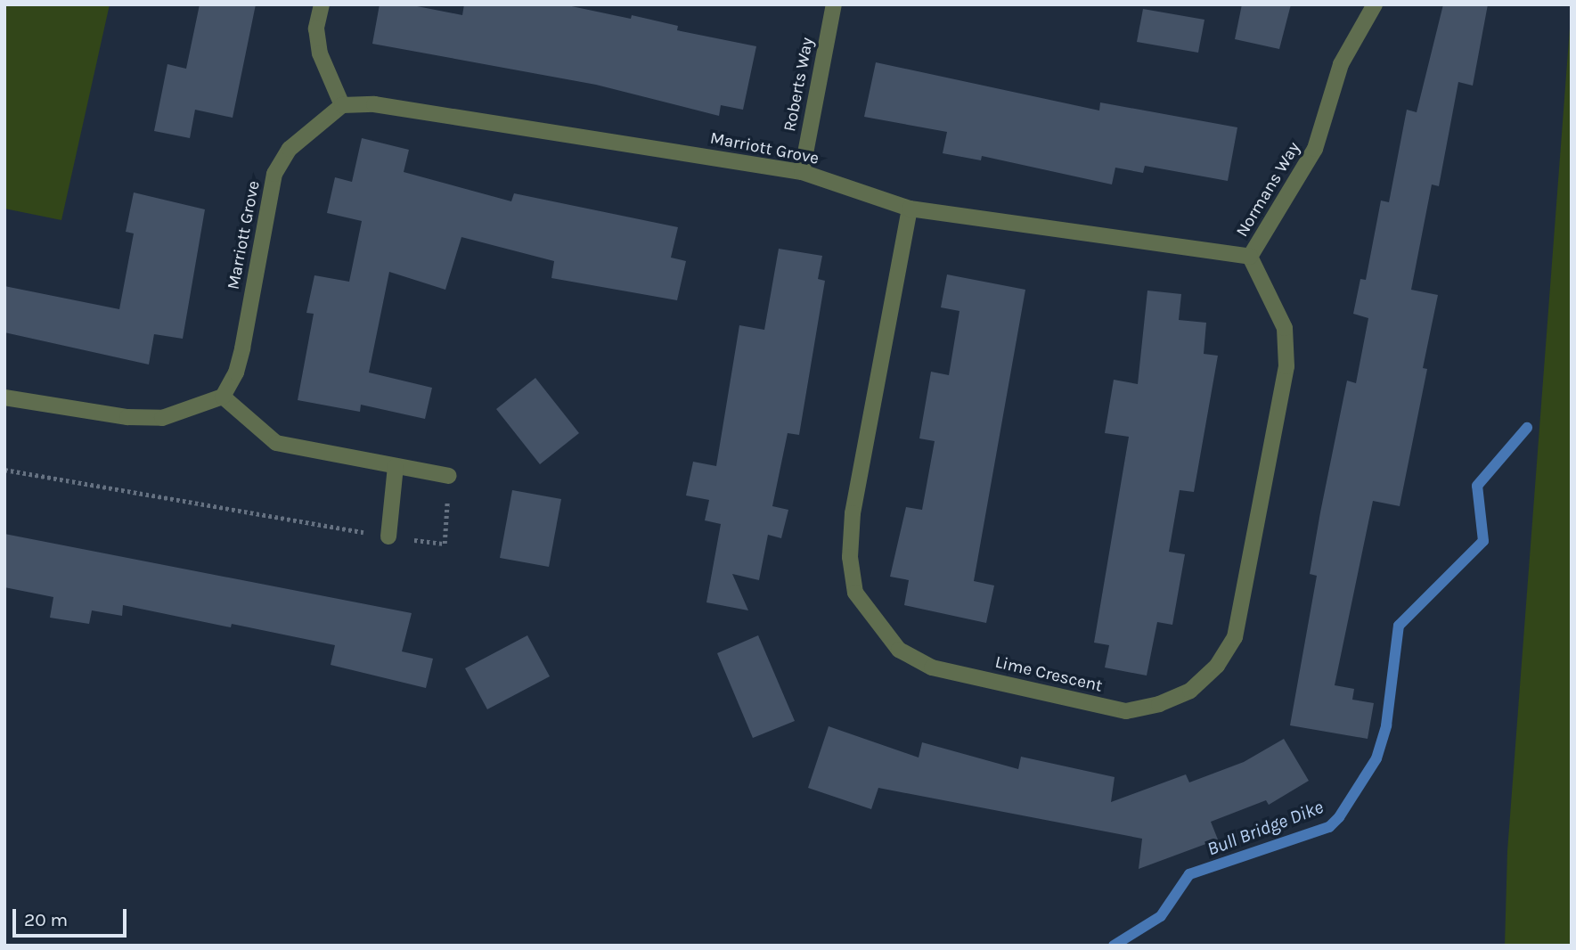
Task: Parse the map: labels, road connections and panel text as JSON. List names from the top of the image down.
{
  "streets": {
    "street": [
      "Roberts Way",
      "Marriott Grove",
      "Normans Way",
      "Lime Crescent"
    ]
  },
  "crossings": [
    ["Roberts Way", "Marriott Grove"],
    ["Marriott Grove", "Normans Way"],
    ["Marriott Grove", "Lime Crescent"],
    ["Normans Way", "Lime Crescent"]
  ],
  "water": ["Bull Bridge Dike"],
  "scale_bar": "20 m"
}
